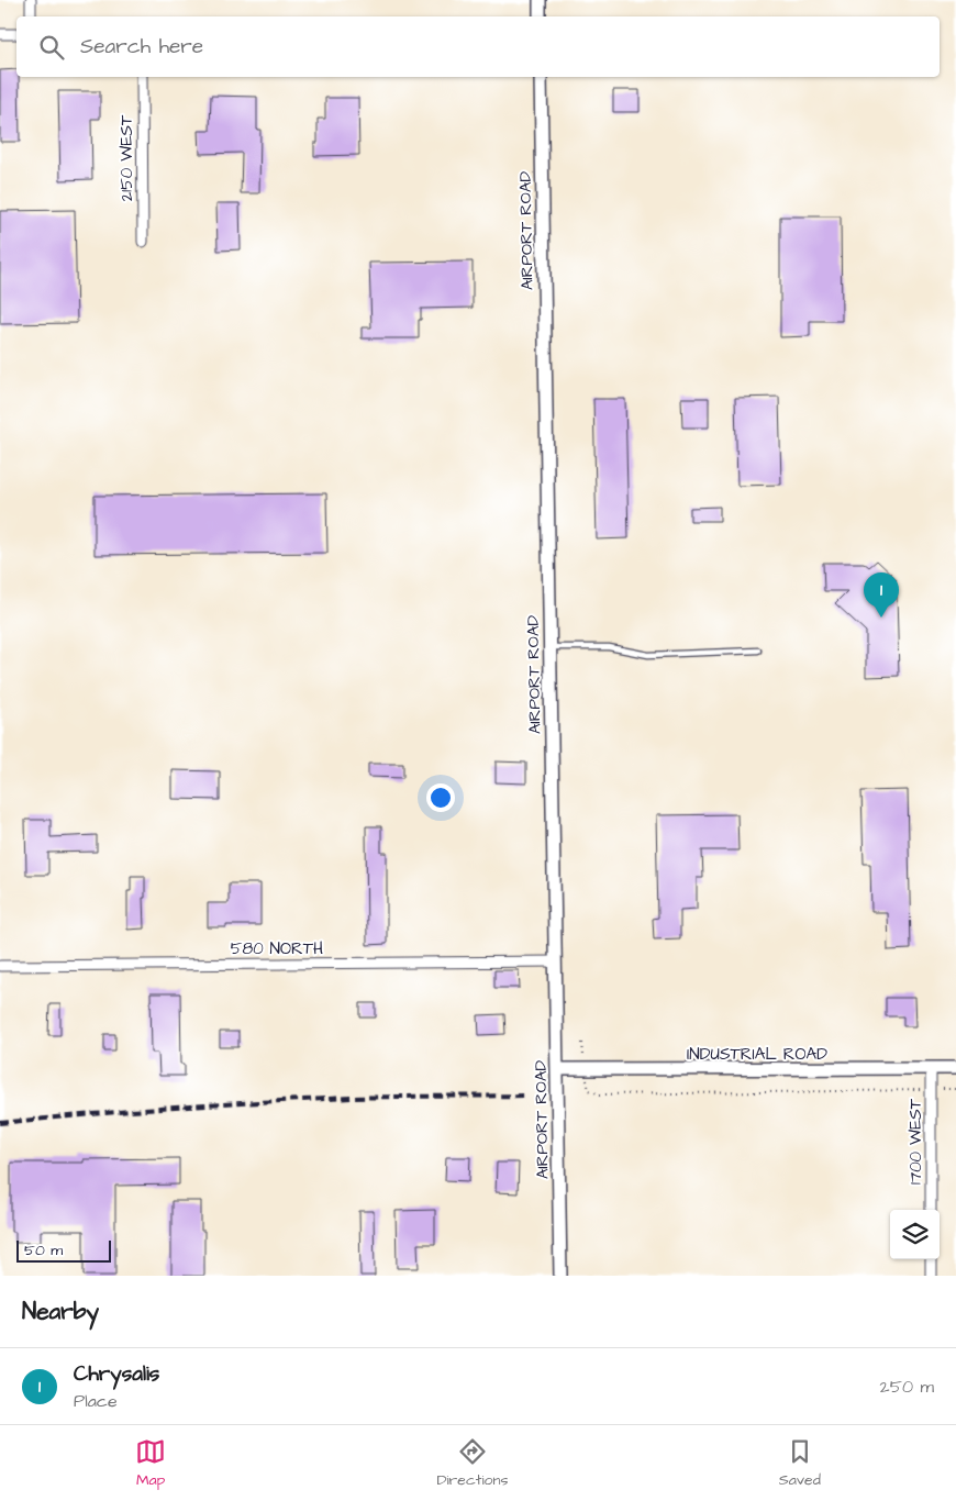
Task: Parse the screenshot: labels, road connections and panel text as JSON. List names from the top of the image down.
{
  "streets": {
    "street": [
      "2150 WEST",
      "AIRPORT ROAD",
      "580 NORTH",
      "INDUSTRIAL ROAD",
      "1700 WEST"
    ]
  },
  "crossings": [
    ["AIRPORT ROAD", "580 NORTH"],
    ["AIRPORT ROAD", "INDUSTRIAL ROAD"],
    ["INDUSTRIAL ROAD", "1700 WEST"]
  ],
  "scale_bar": "50 m",
  "page": {
    "search": "Search here",
    "pins": "1",
    "scale": "50 m",
    "heading": "Nearby",
    "list": [
      {
        "mark": "1",
        "name": "Chrysalis",
        "note": "Place",
        "value": "250 m"
      }
    ],
    "nav": ["Map", "Directions", "Saved"]
  }
}
